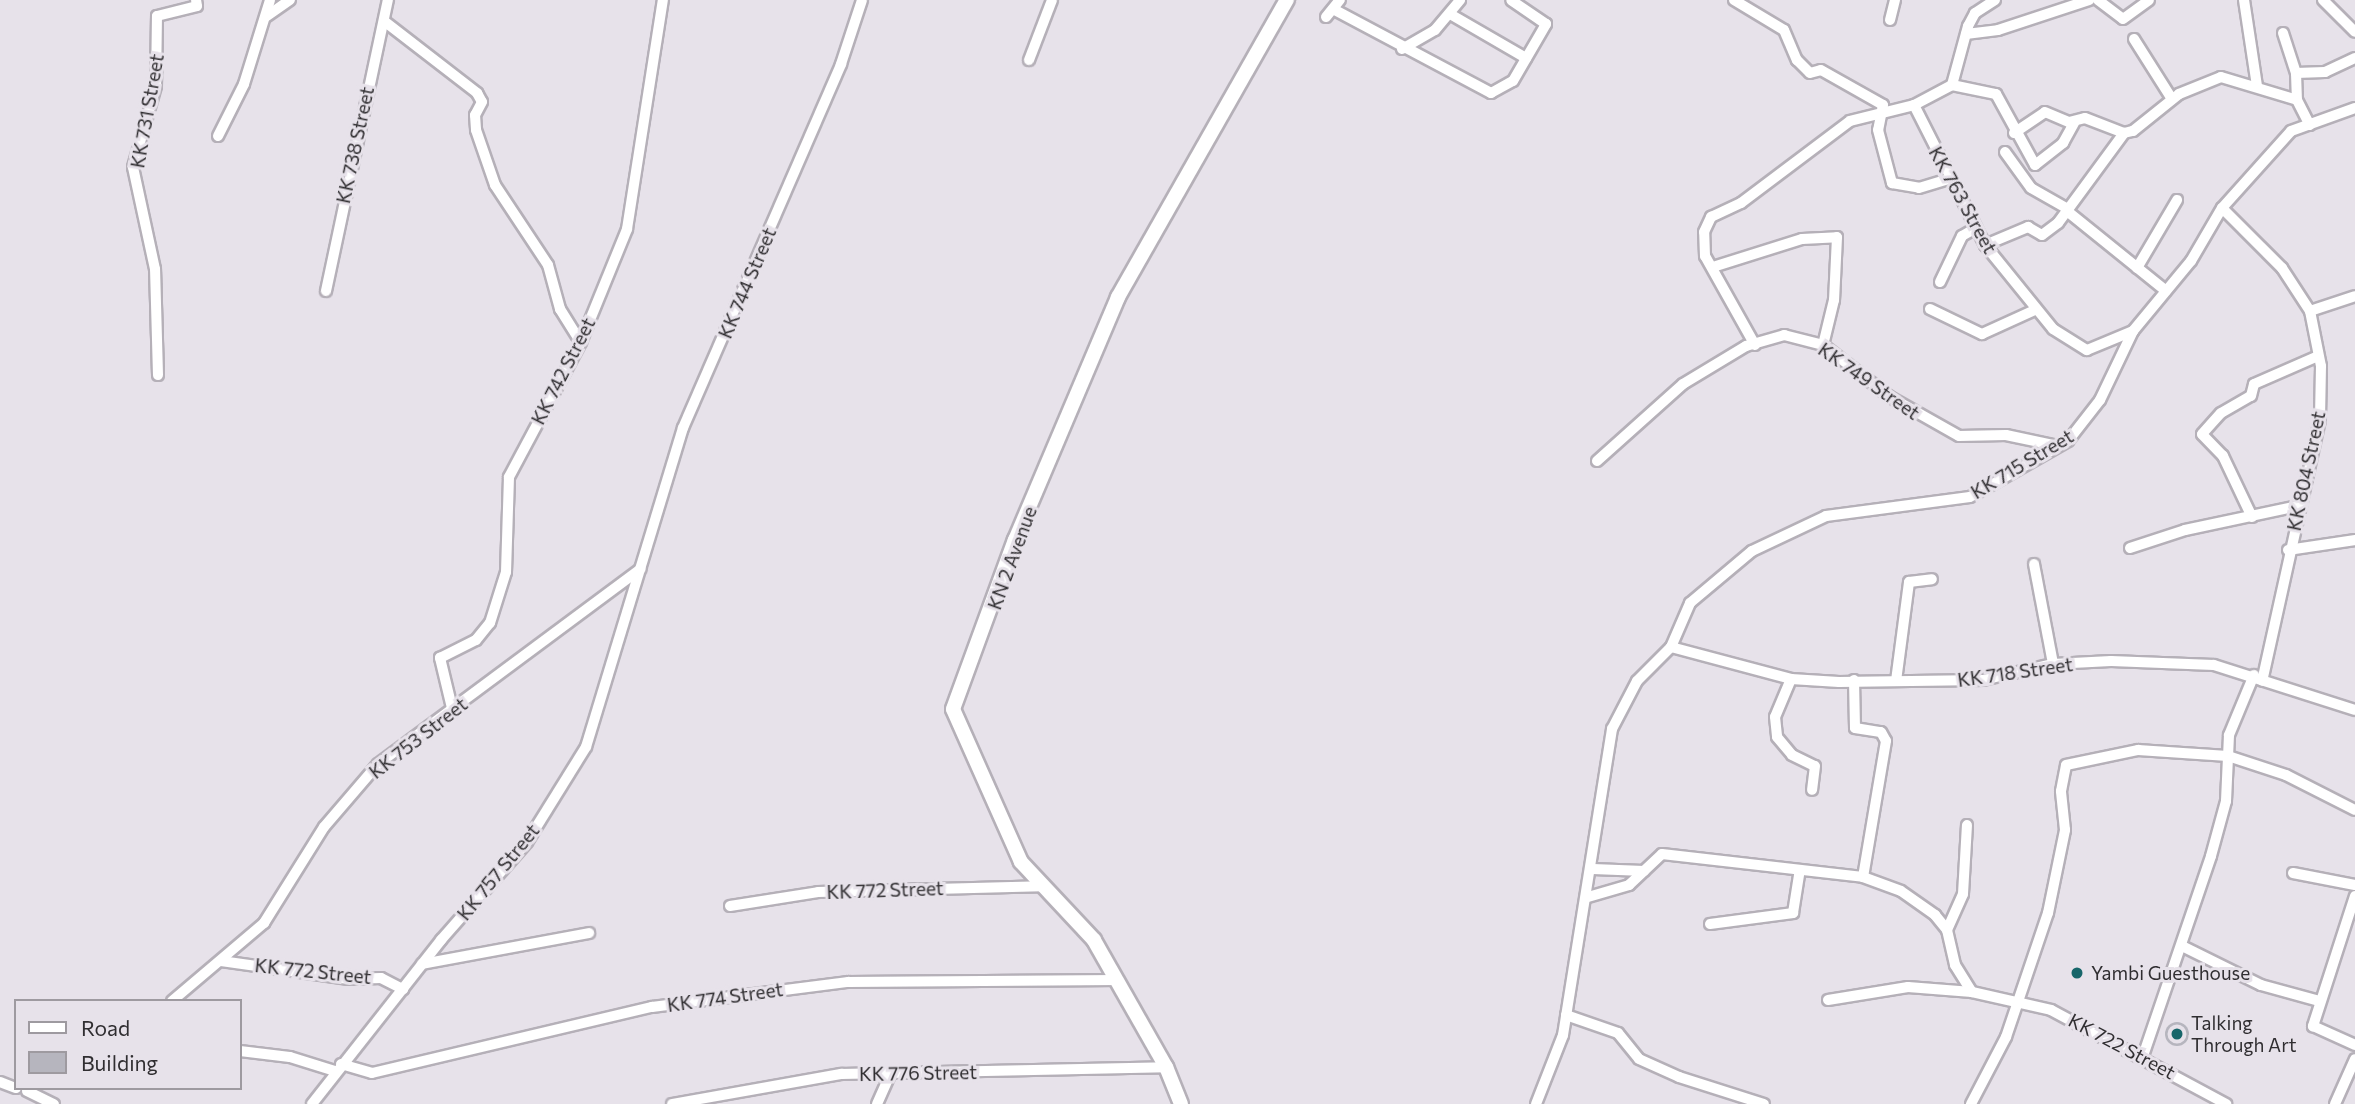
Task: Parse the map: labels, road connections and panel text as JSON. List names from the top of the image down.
{
  "streets": {
    "street": [
      "KK 731 Street",
      "KK 738 Street",
      "KK 763 Street",
      "KK 744 Street",
      "KK 742 Street",
      "KK 749 Street",
      "KK 715 Street",
      "KK 804 Street",
      "KN 2 Avenue",
      "KK 718 Street",
      "KK 753 Street",
      "KK 757 Street",
      "KK 772 Street",
      "KK 774 Street",
      "KK 722 Street",
      "KK 776 Street"
    ]
  },
  "crossings": [
    ["KK 763 Street", "KK 715 Street"],
    ["KK 744 Street", "KK 753 Street"],
    ["KK 744 Street", "KK 757 Street"],
    ["KK 742 Street", "KK 753 Street"],
    ["KK 749 Street", "KK 715 Street"],
    ["KK 715 Street", "KK 804 Street"],
    ["KK 715 Street", "KK 718 Street"],
    ["KK 804 Street", "KK 718 Street"],
    ["KK 804 Street", "KK 722 Street"],
    ["KN 2 Avenue", "KK 772 Street"],
    ["KN 2 Avenue", "KK 774 Street"],
    ["KN 2 Avenue", "KK 776 Street"],
    ["KK 753 Street", "KK 757 Street"],
    ["KK 753 Street", "KK 772 Street"],
    ["KK 757 Street", "KK 772 Street"],
    ["KK 757 Street", "KK 774 Street"]
  ],
  "places": ["Yambi Guesthouse", "Talking Through Art"],
  "legend": ["Road", "Building"]
}
